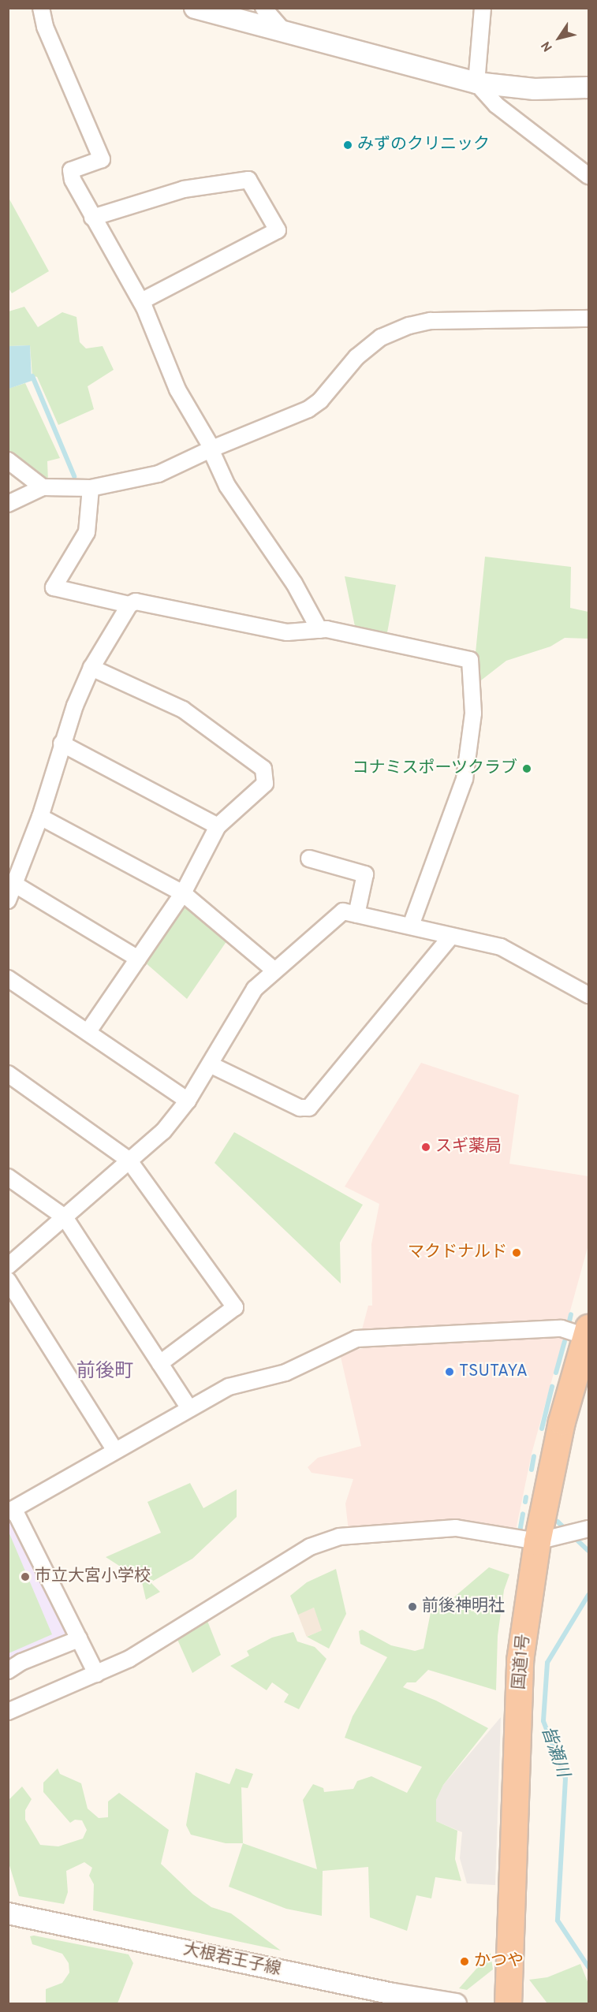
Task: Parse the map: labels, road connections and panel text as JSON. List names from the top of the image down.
{
  "streets": {
    "highway": ["国道1号"],
    "street": ["大根若王子線"]
  },
  "districts": ["前後町"],
  "water": ["皆瀬川"],
  "places": [
    "みずのクリニック",
    "コナミスポーツクラブ",
    "スギ薬局",
    "マクドナルド",
    "TSUTAYA",
    "市立大宮小学校",
    "前後神明社",
    "かつや"
  ],
  "north": "bottom left"
}
